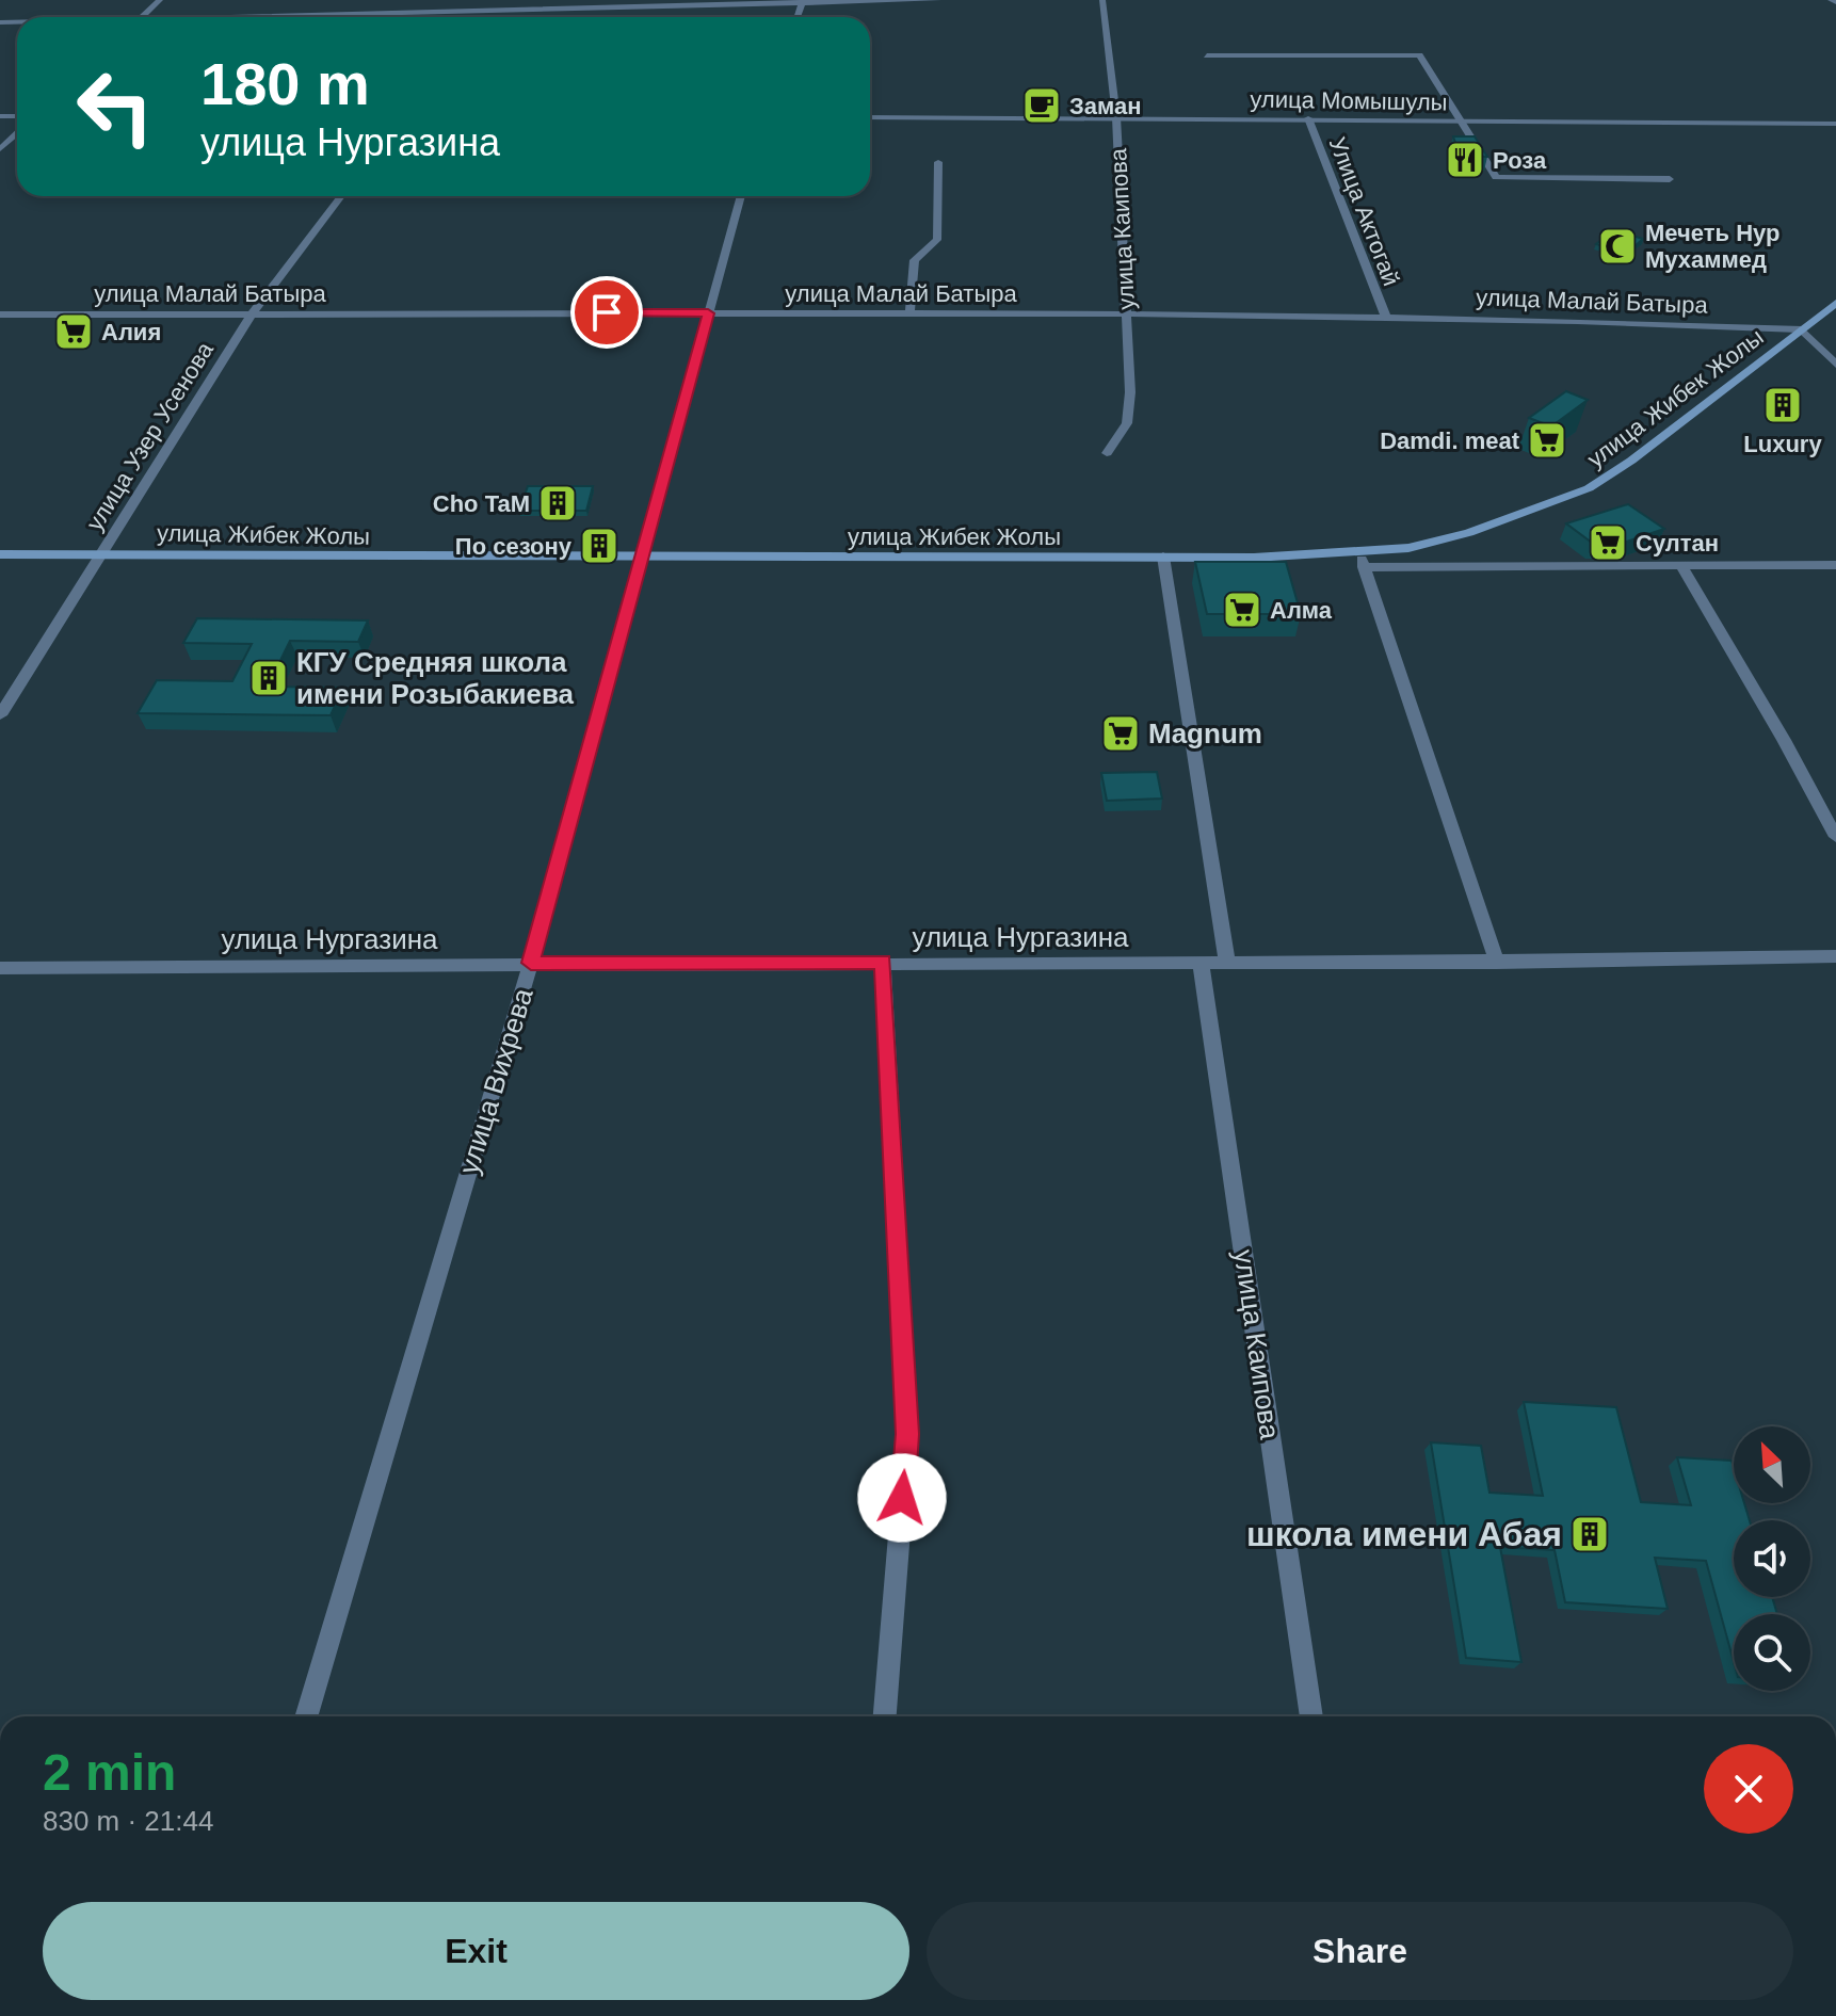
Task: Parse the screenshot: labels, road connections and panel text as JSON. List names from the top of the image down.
{
  "streets": {
    "main road": ["улица Жибек Жолы"],
    "street": [
      "улица Момышулы",
      "Улица Актогай",
      "улица Каипова",
      "улица Малай Батыра",
      "улица Узер Усенова",
      "улица Нургазина",
      "улица Вихрева"
    ]
  },
  "crossings": [
    ["улица Момышулы", "Улица Актогай"],
    ["улица Момышулы", "улица Каипова"],
    ["Улица Актогай", "улица Малай Батыра"],
    ["улица Каипова", "улица Малай Батыра"],
    ["улица Каипова", "улица Нургазина"],
    ["улица Малай Батыра", "улица Жибек Жолы"],
    ["улица Малай Батыра", "улица Узер Усенова"],
    ["улица Малай Батыра", "улица Вихрева"],
    ["улица Жибек Жолы", "улица Узер Усенова"],
    ["улица Жибек Жолы", "улица Вихрева"],
    ["улица Нургазина", "улица Вихрева"]
  ],
  "places": {
    "cafe": ["Заман"],
    "restaurant": ["Роза"],
    "mosque": ["Мечеть Нур Мухаммед"],
    "supermarket": [
      "Алия",
      "Damdi. meat",
      "Султан",
      "Алма",
      "Magnum"
    ],
    "building": [
      "Luxury",
      "Cho TaM",
      "По сезону",
      "КГУ Средняя школа имени Розыбакиева",
      "школа имени Абая"
    ]
  },
  "north": "top left",
  "page": {
    "turn": ["180 m", "улица Нургазина"],
    "heading": ["2 min", "830 m · 21:44"],
    "buttons": ["Exit", "Share"]
  }
}
